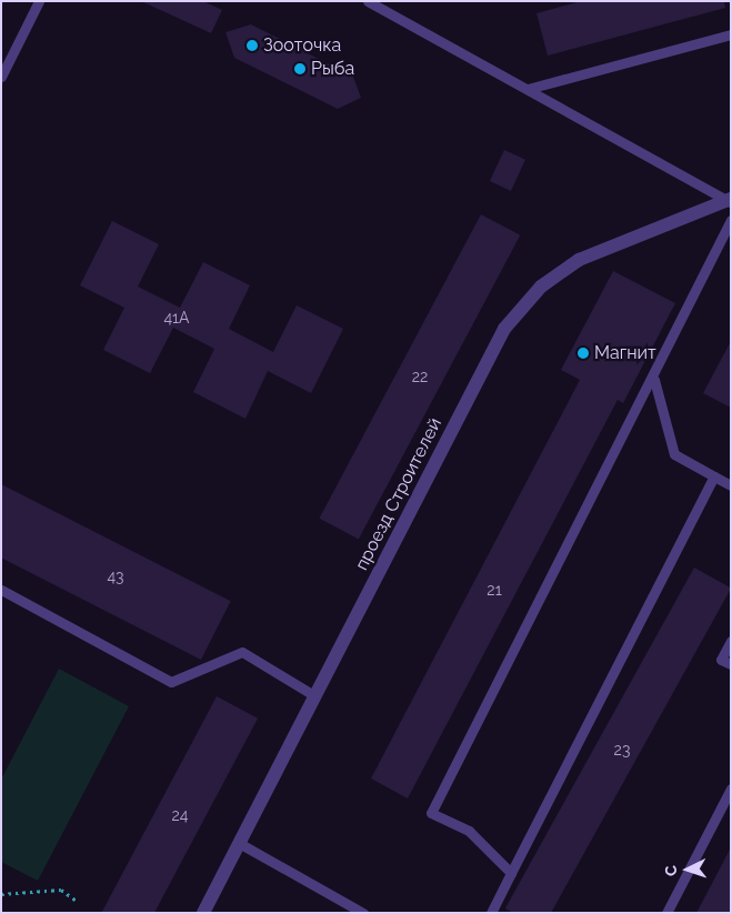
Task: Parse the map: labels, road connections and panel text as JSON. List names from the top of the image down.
{
  "streets": {
    "street": ["проезд Строителей"]
  },
  "places": ["Зооточка", "Рыба", "Магнит"],
  "house_numbers": [
    "41А",
    "22",
    "43",
    "21",
    "23",
    "24"
  ],
  "north": "left"
}
